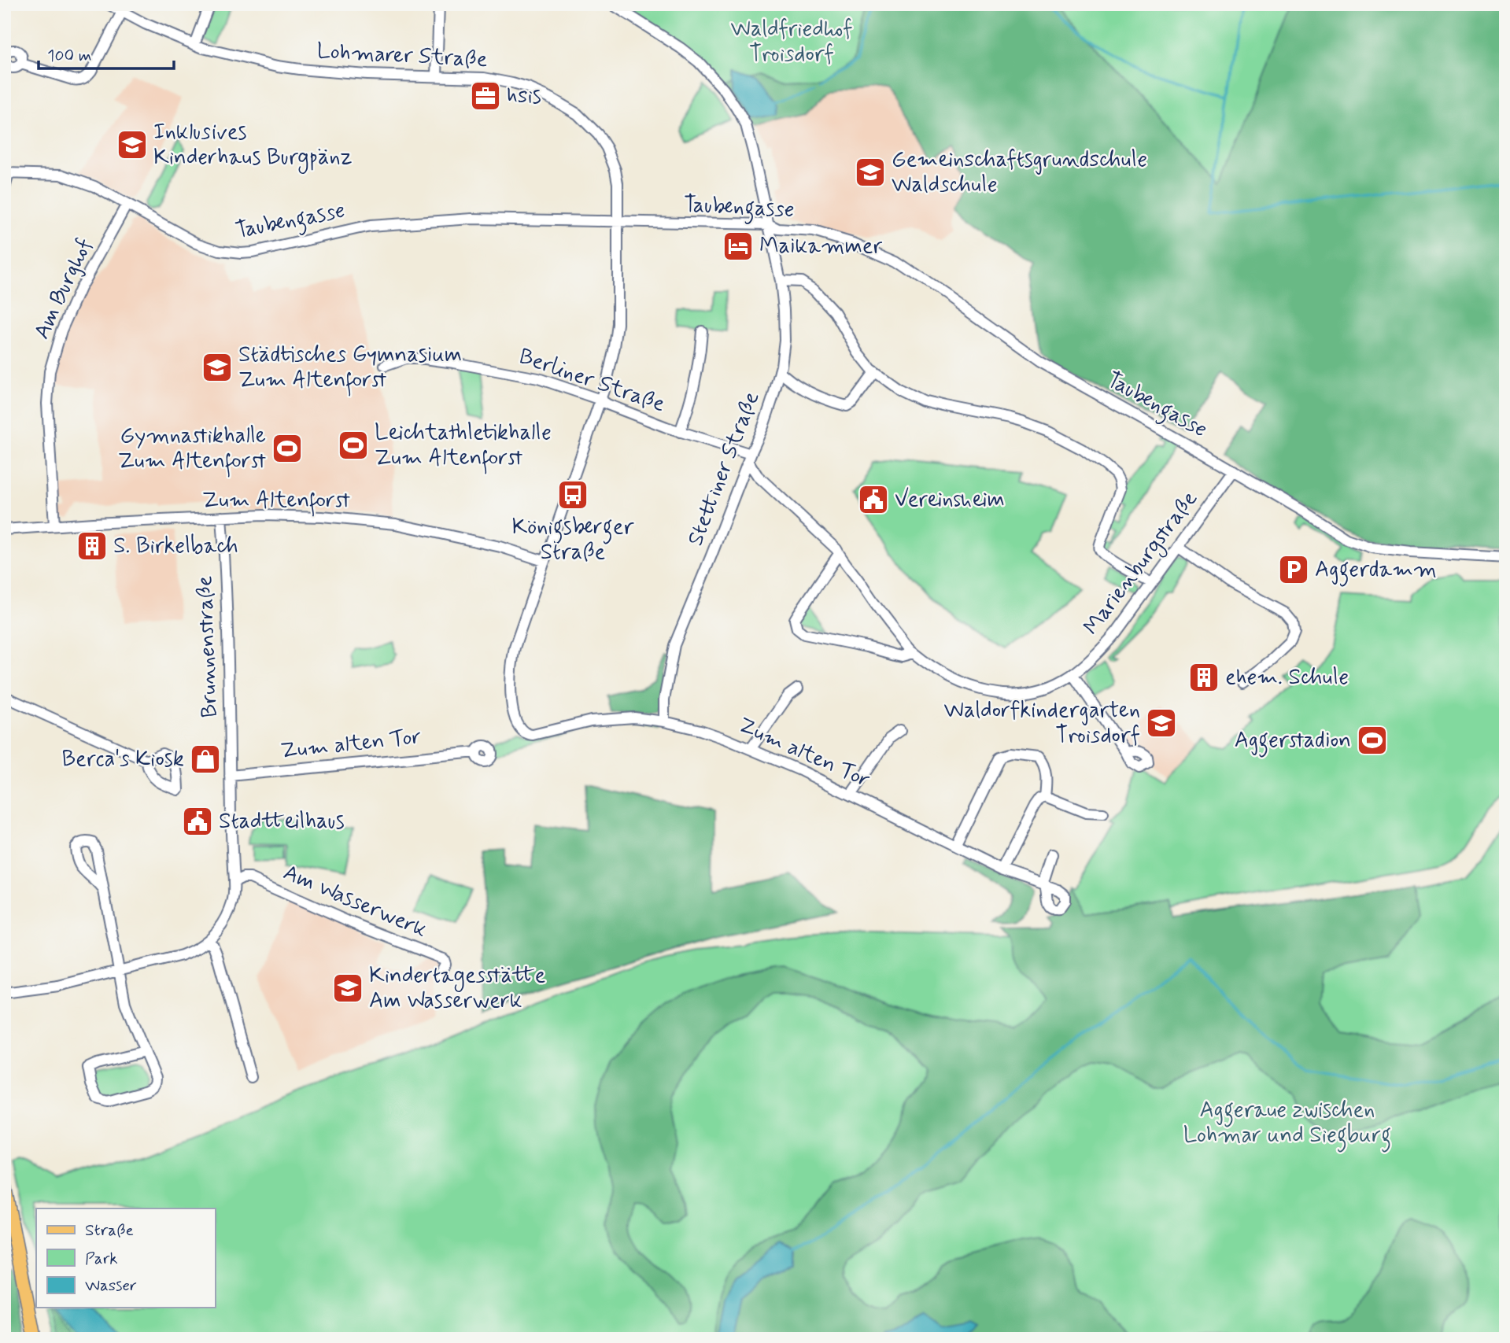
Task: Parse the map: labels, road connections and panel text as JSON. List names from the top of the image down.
{
  "streets": {
    "street": [
      "Lohmarer Straße",
      "Taubengasse",
      "Am Burghof",
      "Berliner Straße",
      "Stettiner Straße",
      "Zum Altenforst",
      "Marienburgstraße",
      "Brunnenstraße",
      "Zum alten Tor",
      "Am Wasserwerk"
    ]
  },
  "crossings": [
    ["Lohmarer Straße", "Taubengasse"],
    ["Taubengasse", "Am Burghof"],
    ["Taubengasse", "Stettiner Straße"],
    ["Taubengasse", "Marienburgstraße"],
    ["Am Burghof", "Zum Altenforst"],
    ["Berliner Straße", "Stettiner Straße"],
    ["Berliner Straße", "Marienburgstraße"],
    ["Stettiner Straße", "Marienburgstraße"],
    ["Stettiner Straße", "Zum alten Tor"],
    ["Zum Altenforst", "Brunnenstraße"],
    ["Zum Altenforst", "Zum alten Tor"],
    ["Brunnenstraße", "Zum alten Tor"]
  ],
  "parks": ["Waldfriedhof Troisdorf", "Aggeraue zwischen Lohmar und Siegburg"],
  "places": {
    "office": ["hsis"],
    "school or university": [
      "Inklusives Kinderhaus Burgpänz",
      "Gemeinschaftsgrundschule Waldschule",
      "Städtisches Gymnasium Zum Altenforst",
      "Waldorfkindergarten Troisdorf",
      "Kindertagesstätte Am Wasserwerk"
    ],
    "hotel": ["Maikammer"],
    "sports": ["Leichtathletikhalle Zum Altenforst", "Gymnastikhalle Zum Altenforst", "Aggerstadion"],
    "bus stop": ["Königsberger Straße"],
    "public building": ["Vereinsheim", "Stadtteilhaus"],
    "building": ["S. Birkelbach", "ehem. Schule"],
    "parking": ["Aggerdamm"],
    "shop": ["Berca's Kiosk"]
  },
  "legend": ["Straße", "Park", "Wasser"],
  "scale_bar": "100 m"
}
